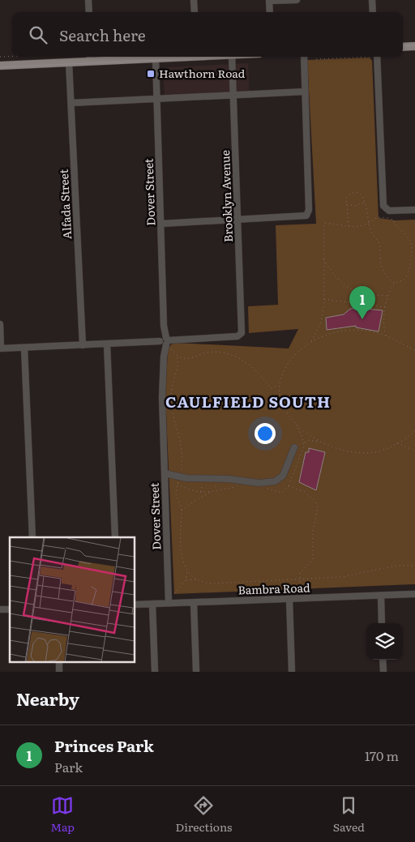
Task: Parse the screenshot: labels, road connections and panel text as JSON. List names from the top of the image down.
{
  "streets": {
    "street": [
      "Dover Street",
      "Brooklyn Avenue",
      "Alfada Street",
      "Bambra Road"
    ]
  },
  "crossings": [
    ["Dover Street", "Brooklyn Avenue"],
    ["Dover Street", "Bambra Road"]
  ],
  "districts": ["CAULFIELD SOUTH"],
  "places": {
    "transit": ["Hawthorn Road"]
  },
  "page": {
    "search": "Search here",
    "pins": "1",
    "heading": "Nearby",
    "list": [
      {
        "mark": "1",
        "name": "Princes Park",
        "note": "Park",
        "value": "170 m"
      }
    ],
    "nav": ["Map", "Directions", "Saved"]
  }
}
